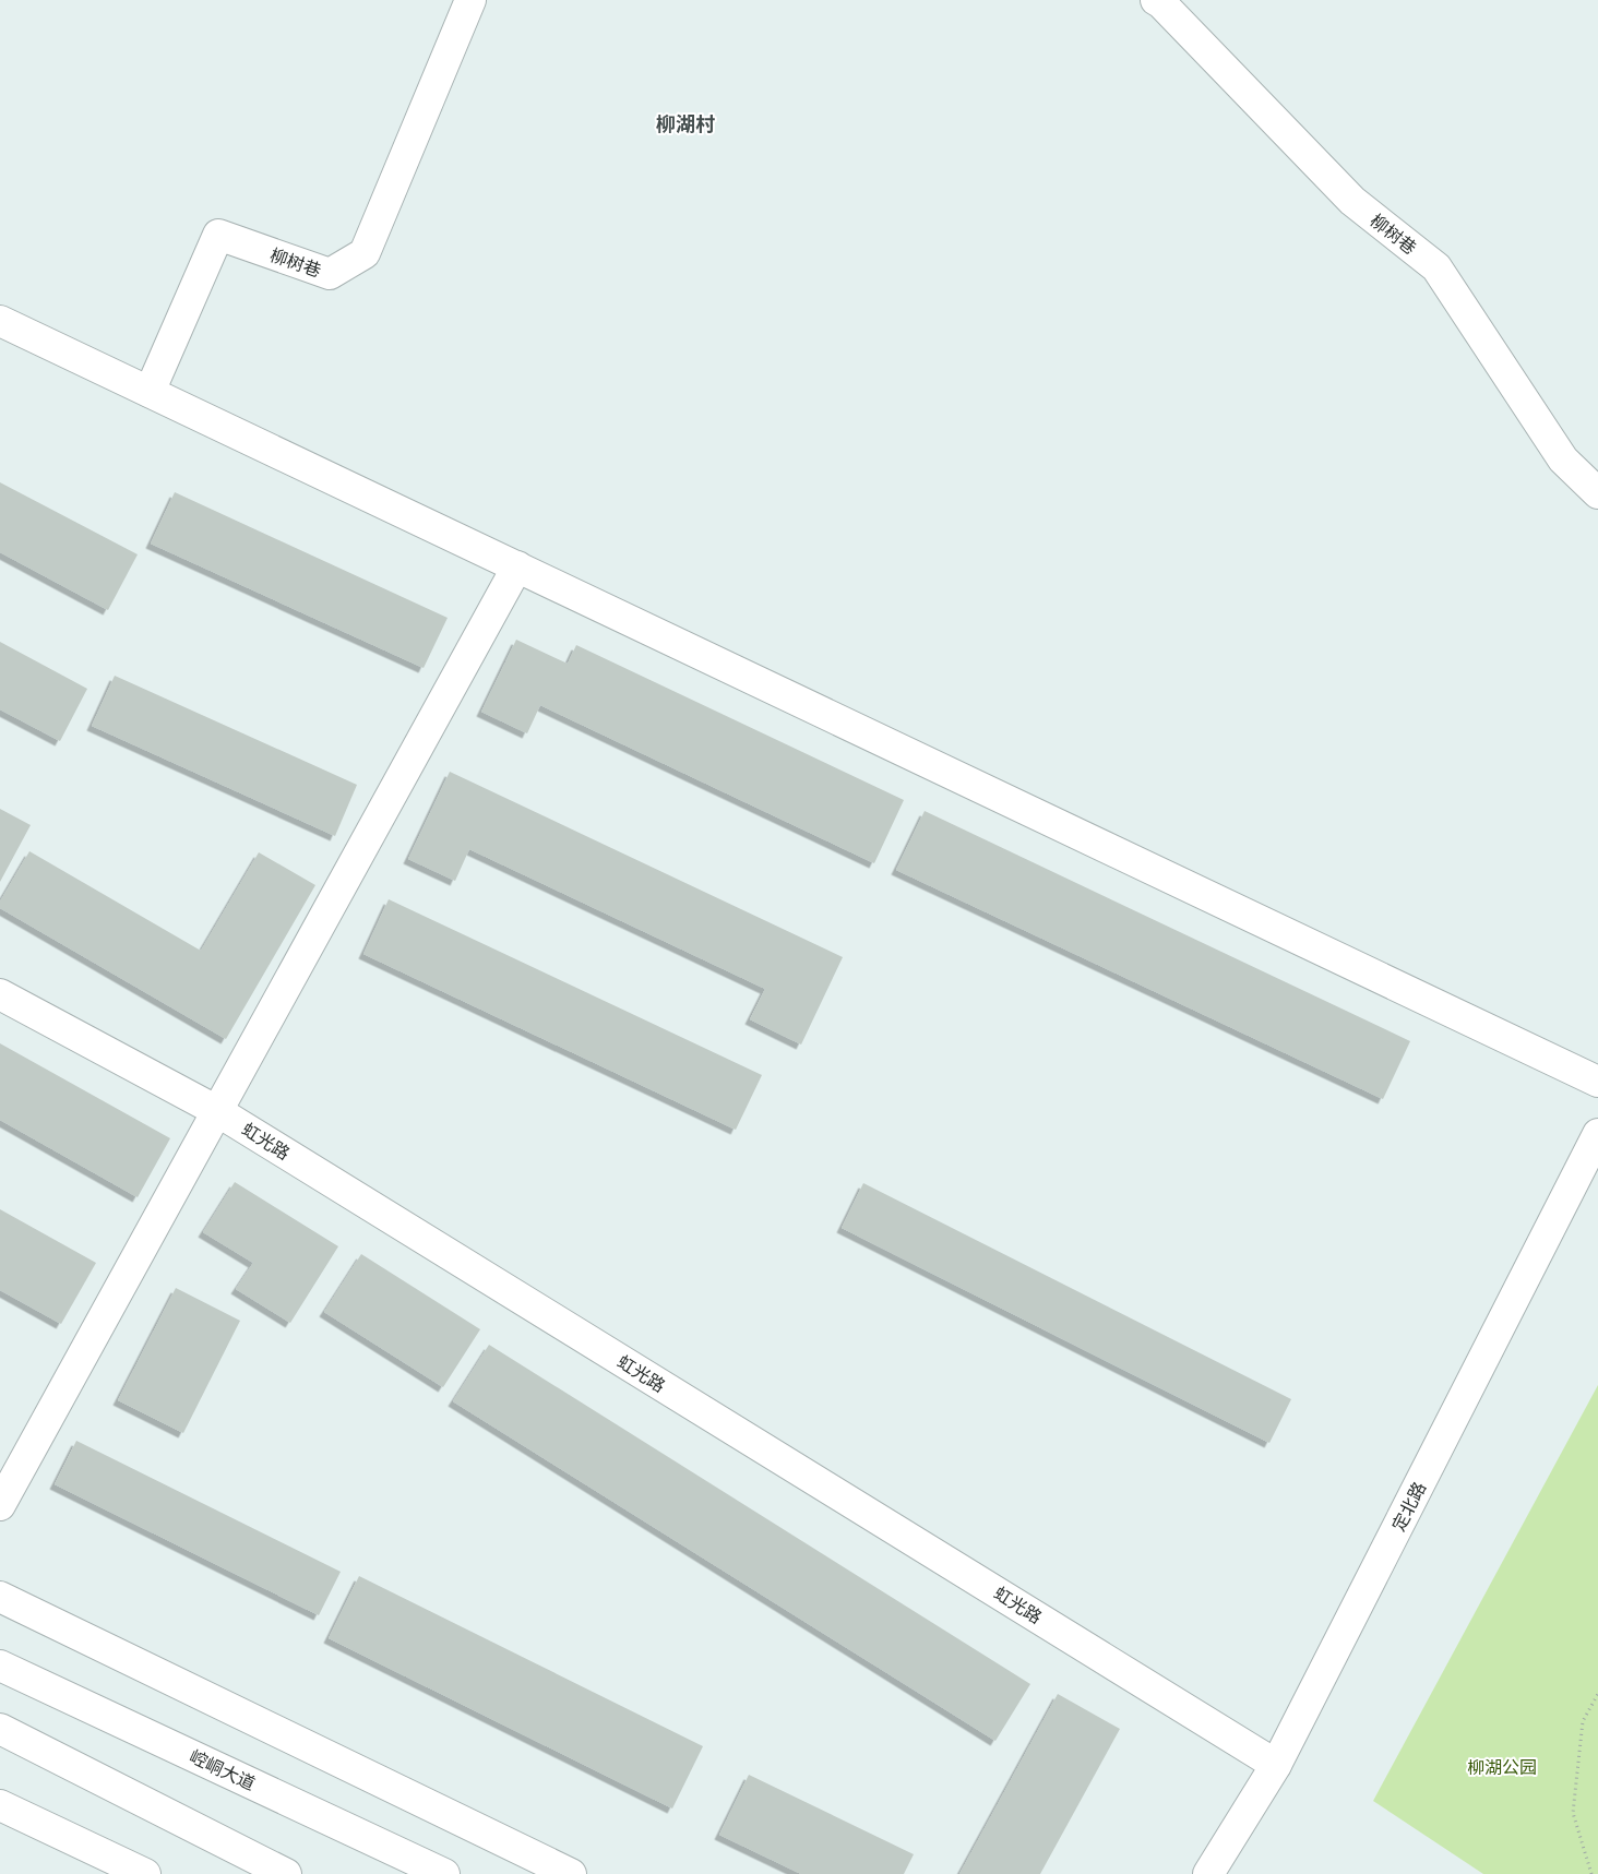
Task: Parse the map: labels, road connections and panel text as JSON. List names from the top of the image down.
{
  "streets": {
    "street": [
      "柳树巷",
      "虹光路",
      "定北路",
      "崆峒大道"
    ]
  },
  "crossings": [
    ["虹光路", "定北路"]
  ],
  "districts": ["柳湖村"],
  "parks": ["柳湖公园"]
}
